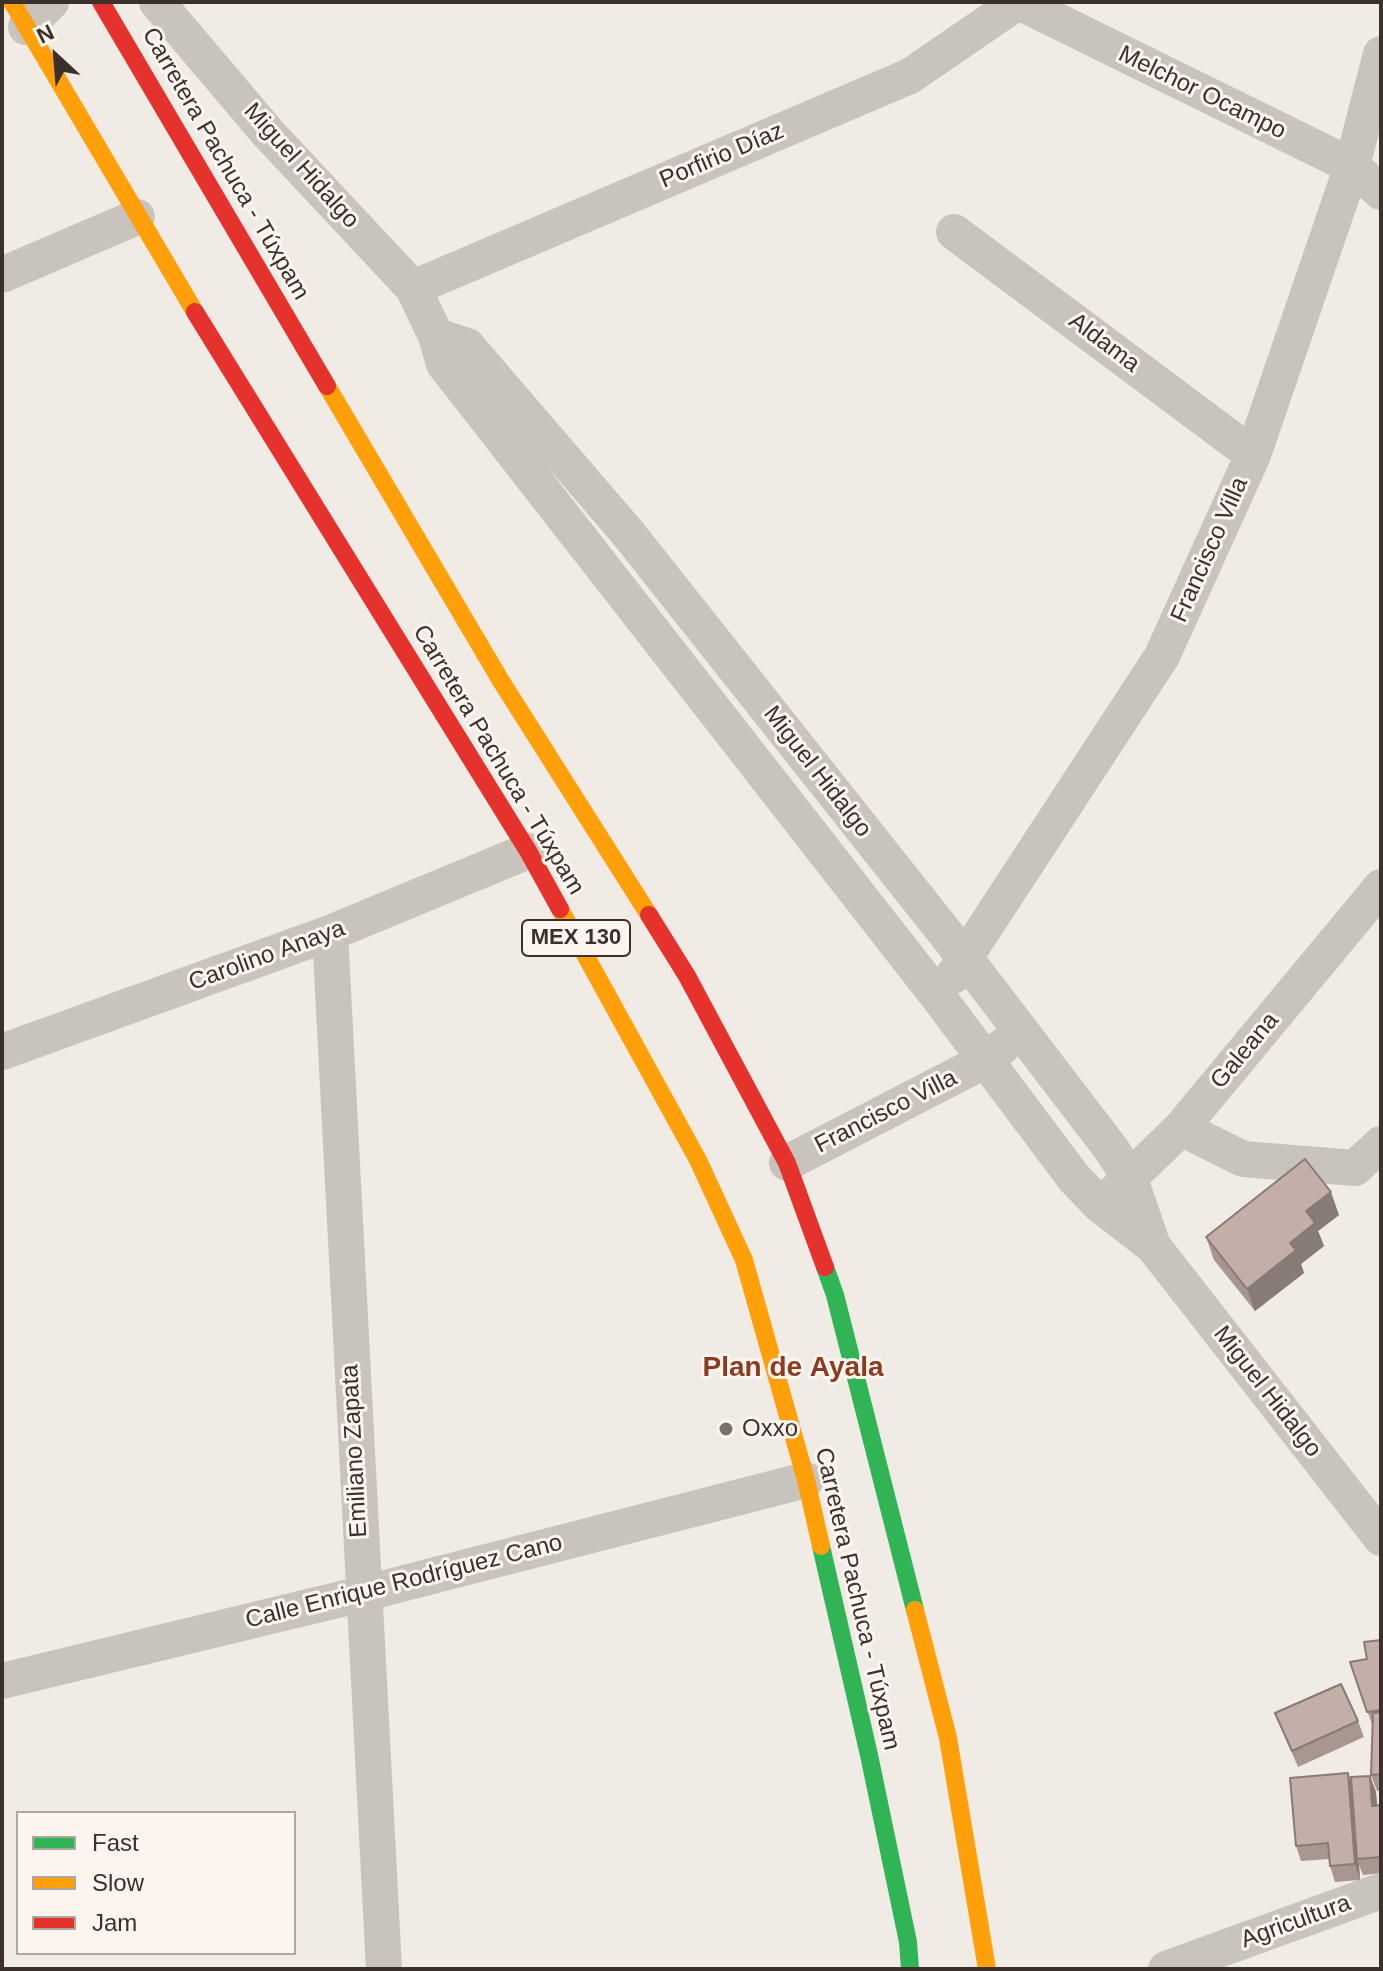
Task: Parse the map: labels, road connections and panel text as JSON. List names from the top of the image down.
{
  "streets": {
    "main road": ["Carretera Pachuca - Túxpam", "MEX 130"],
    "street": [
      "Melchor Ocampo",
      "Porfirio Díaz",
      "Miguel Hidalgo",
      "Aldama",
      "Francisco Villa",
      "Carolino Anaya",
      "Galeana",
      "Emiliano Zapata",
      "Calle Enrique Rodríguez Cano",
      "Agricultura"
    ]
  },
  "crossings": [
    ["Melchor Ocampo", "Porfirio Díaz"],
    ["Melchor Ocampo", "Francisco Villa"],
    ["Porfirio Díaz", "Miguel Hidalgo"],
    ["Carretera Pachuca - Túxpam", "Francisco Villa"],
    ["Carretera Pachuca - Túxpam", "Carolino Anaya"],
    ["Carretera Pachuca - Túxpam", "Calle Enrique Rodríguez Cano"],
    ["Miguel Hidalgo", "Francisco Villa"],
    ["Miguel Hidalgo", "Galeana"],
    ["Aldama", "Francisco Villa"],
    ["Carolino Anaya", "Emiliano Zapata"],
    ["Emiliano Zapata", "Calle Enrique Rodríguez Cano"]
  ],
  "districts": ["Plan de Ayala"],
  "places": ["Oxxo"],
  "legend": ["Fast", "Slow", "Jam"],
  "north": "top left"
}
